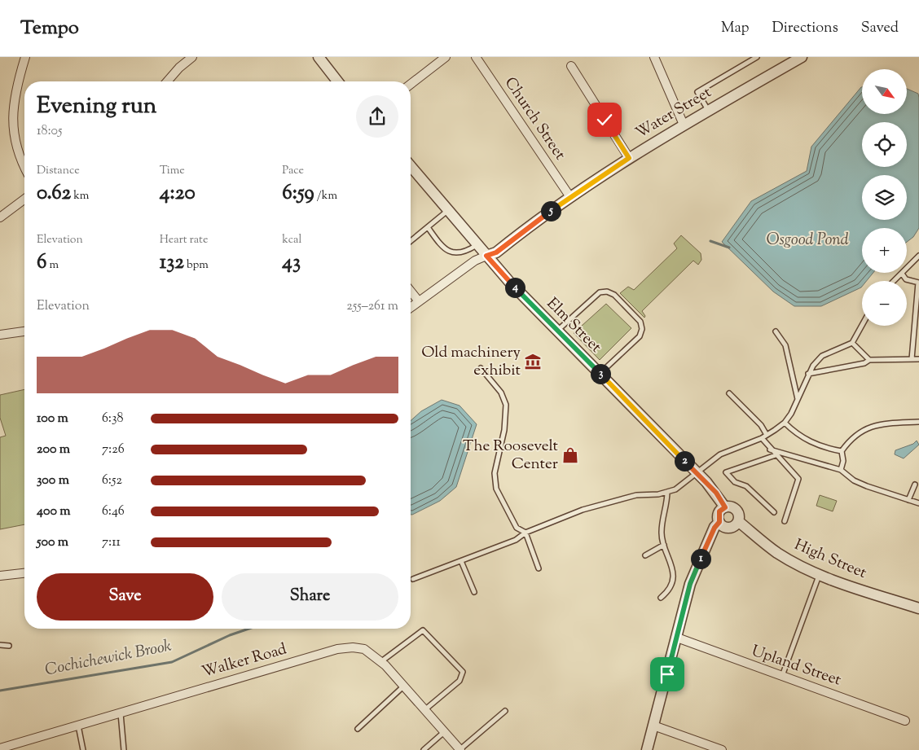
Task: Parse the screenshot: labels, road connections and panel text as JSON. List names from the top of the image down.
{
  "streets": {
    "street": [
      "Water Street",
      "Church Street",
      "Elm Street",
      "High Street",
      "Walker Road",
      "Upland Street"
    ]
  },
  "crossings": [
    ["Water Street", "Church Street"],
    ["Water Street", "Elm Street"],
    ["Elm Street", "High Street"]
  ],
  "water": ["Osgood Pond", "Cochichewick Brook"],
  "places": {
    "museum": ["Old machinery exhibit"],
    "shop": ["The Roosevelt Center"]
  },
  "north": "bottom right",
  "page": {
    "header": "Tempo",
    "nav": ["Map", "Directions", "Saved"],
    "map_buttons": ["+", "−"],
    "heading": ["Evening run", "18:05"],
    "stats": [
      ["Distance", "0.62 km"],
      ["Time", "4:20"],
      ["Pace", "6:59 /km"],
      ["Elevation", "6 m"],
      ["Heart rate", "132 bpm"],
      ["kcal", "43"]
    ],
    "pins": [
      "5",
      "4",
      "3",
      "2",
      "1"
    ],
    "chart": ["Elevation", "255–261 m"],
    "list": [
      {
        "name": "100 m",
        "note": "6:38"
      },
      {
        "name": "200 m",
        "note": "7:26"
      },
      {
        "name": "300 m",
        "note": "6:52"
      },
      {
        "name": "400 m",
        "note": "6:46"
      },
      {
        "name": "500 m",
        "note": "7:11"
      }
    ],
    "buttons": ["Save", "Share"]
  }
}
